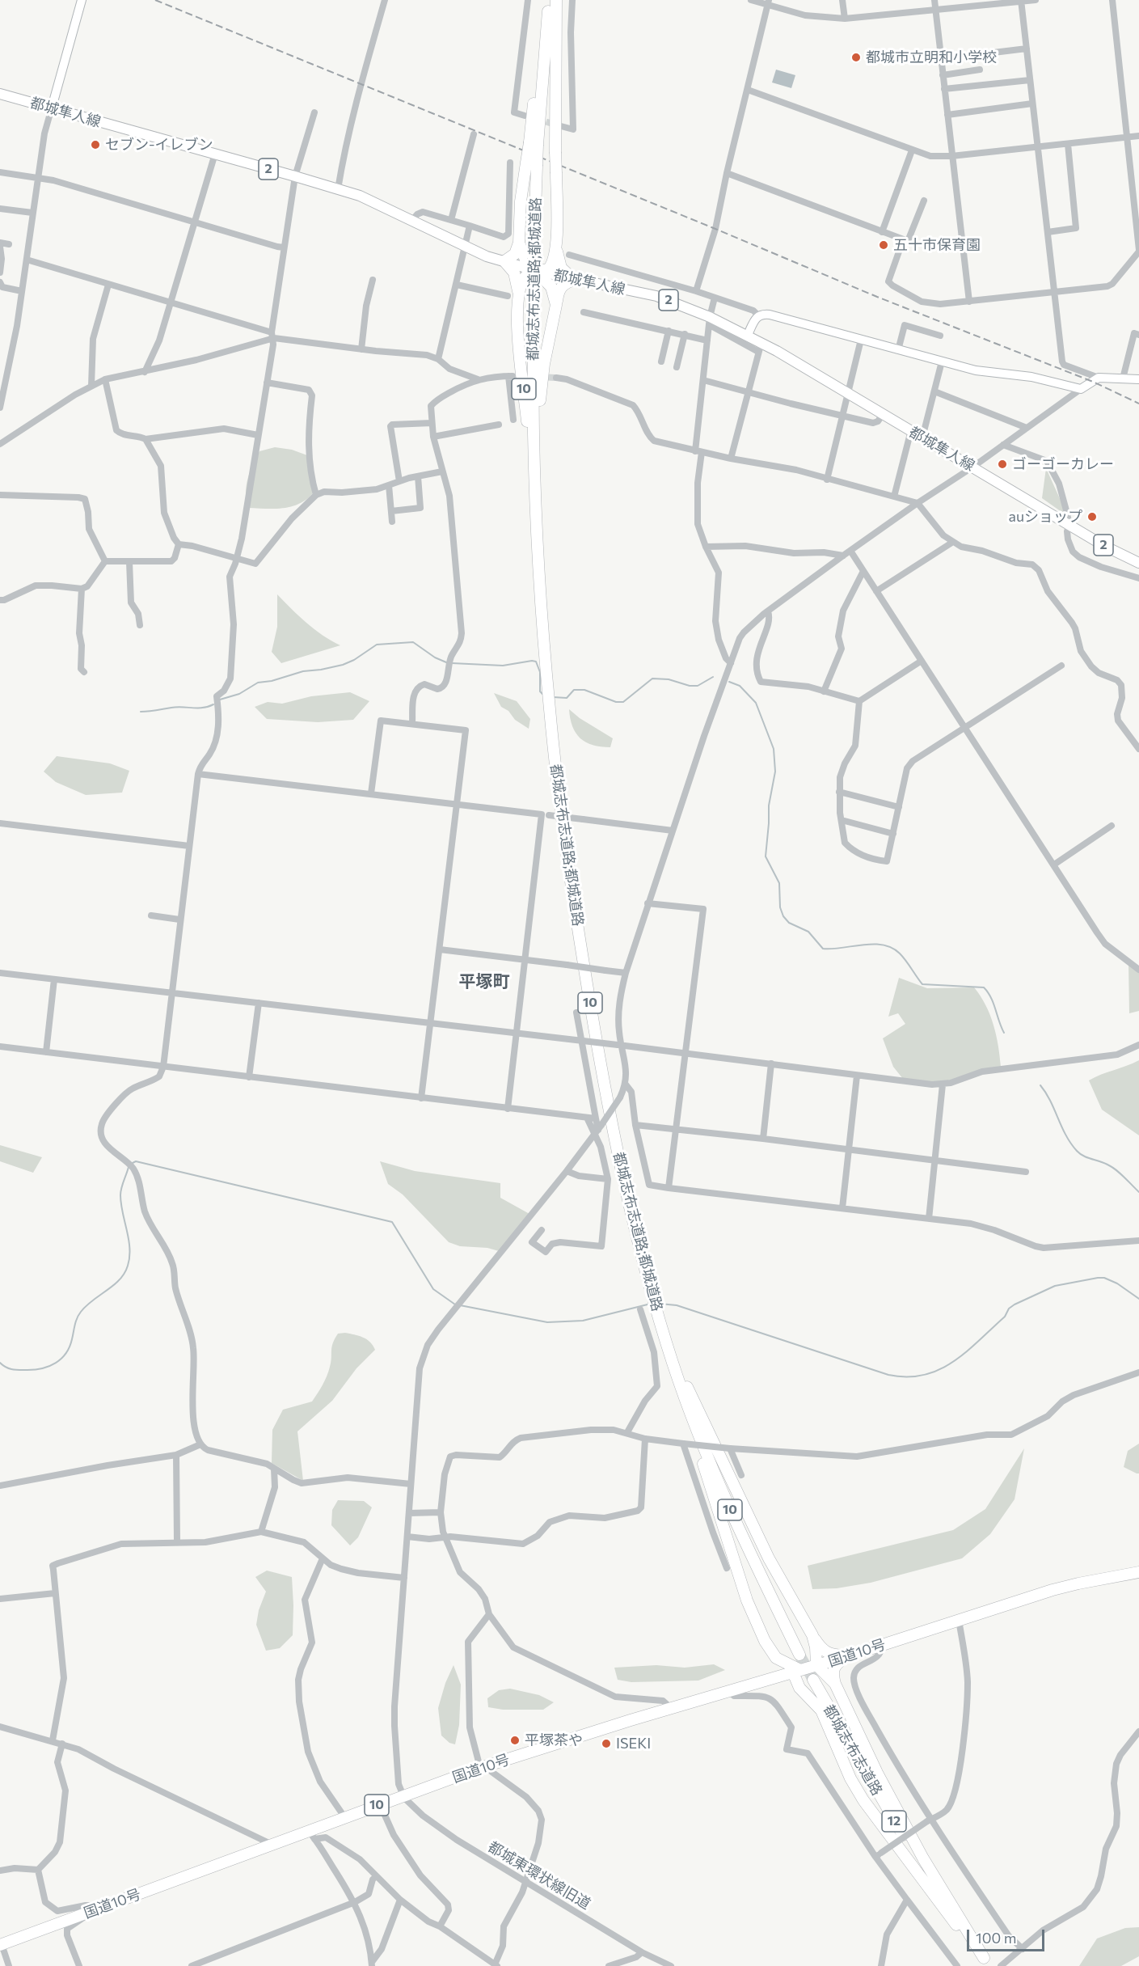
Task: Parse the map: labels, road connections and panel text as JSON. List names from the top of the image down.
{
  "streets": {
    "highway": [
      "都城志布志道路;都城道路",
      "10",
      "国道10号",
      "都城志布志道路",
      "12"
    ],
    "main road": ["都城隼人線", "2"],
    "street": ["都城東環状線旧道"]
  },
  "crossings": [
    ["都城隼人線", "10"],
    ["都城志布志道路;都城道路", "10"],
    ["国道10号", "都城東環状線旧道"]
  ],
  "districts": ["平塚町"],
  "places": [
    "都城市立明和小学校",
    "セブン-イレブン",
    "五十市保育園",
    "ゴーゴーカレー",
    "auショップ",
    "平塚茶や",
    "ISEKI"
  ],
  "scale_bar": "100 m"
}
